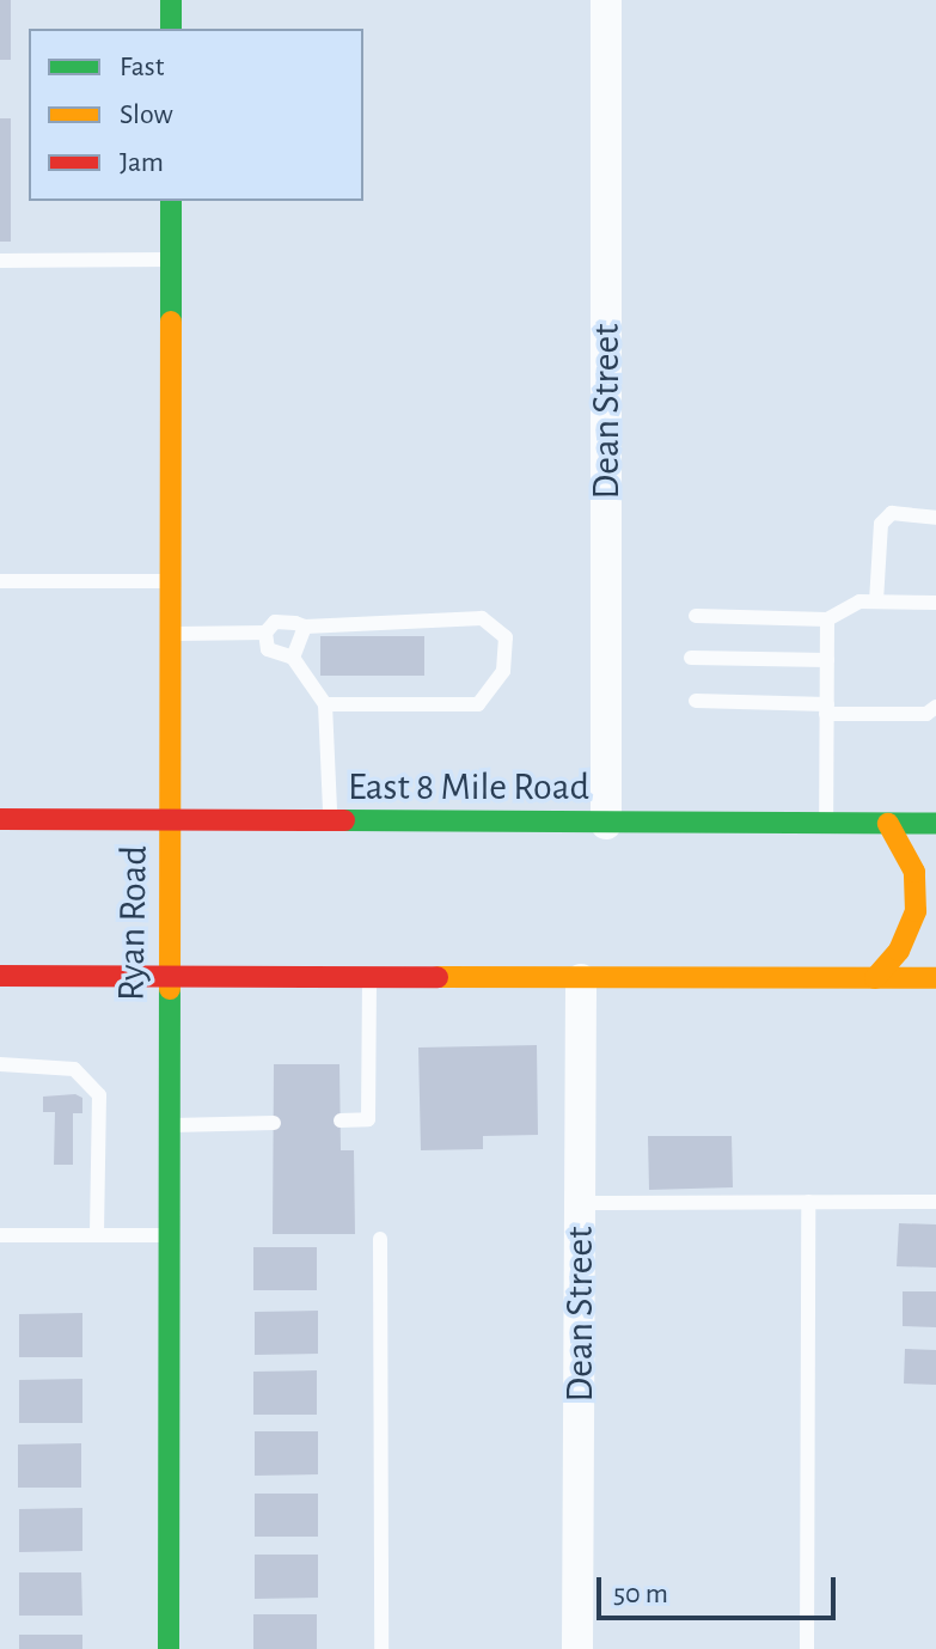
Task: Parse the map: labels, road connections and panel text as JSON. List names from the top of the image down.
{
  "streets": {
    "main road": ["East 8 Mile Road", "Ryan Road"],
    "street": ["Dean Street"]
  },
  "crossings": [
    ["Dean Street", "East 8 Mile Road"],
    ["East 8 Mile Road", "Ryan Road"]
  ],
  "legend": ["Fast", "Slow", "Jam"],
  "scale_bar": "50 m"
}
